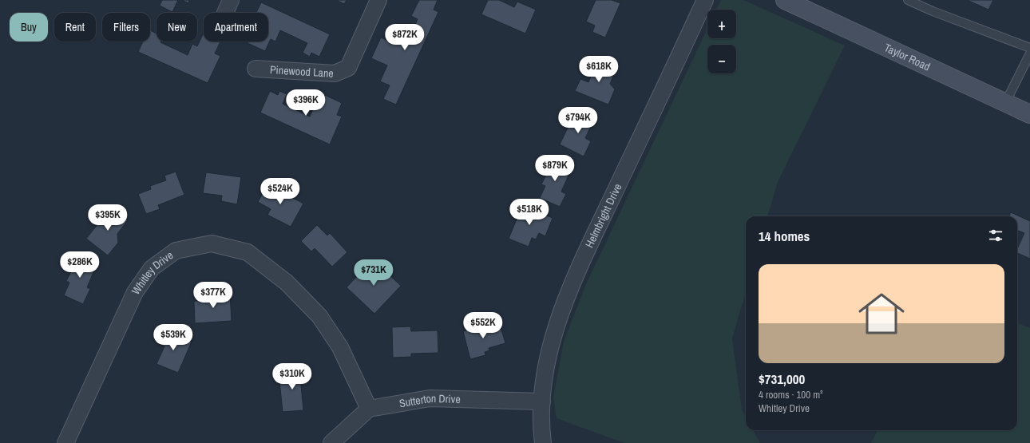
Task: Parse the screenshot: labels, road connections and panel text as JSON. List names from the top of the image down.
{
  "streets": {
    "main road": ["Taylor Road"],
    "street": [
      "Pinewood Lane",
      "Helmbright Drive",
      "Whitley Drive",
      "Sutterton Drive"
    ]
  },
  "crossings": [
    ["Helmbright Drive", "Sutterton Drive"],
    ["Whitley Drive", "Sutterton Drive"]
  ],
  "page": {
    "map_buttons": ["+", "−"],
    "chip": [
      "Buy",
      "Rent",
      "Filters",
      "New",
      "Apartment"
    ],
    "price": [
      "$872K",
      "$618K",
      "$396K",
      "$794K",
      "$879K",
      "$524K",
      "$518K",
      "$395K",
      "$286K",
      "$731K",
      "$377K",
      "$552K",
      "$539K",
      "$310K"
    ],
    "heading": "14 homes",
    "list": [
      {
        "name": "$731,000",
        "note": "4 rooms · 100 m² · Whitley Drive"
      }
    ]
  }
}
